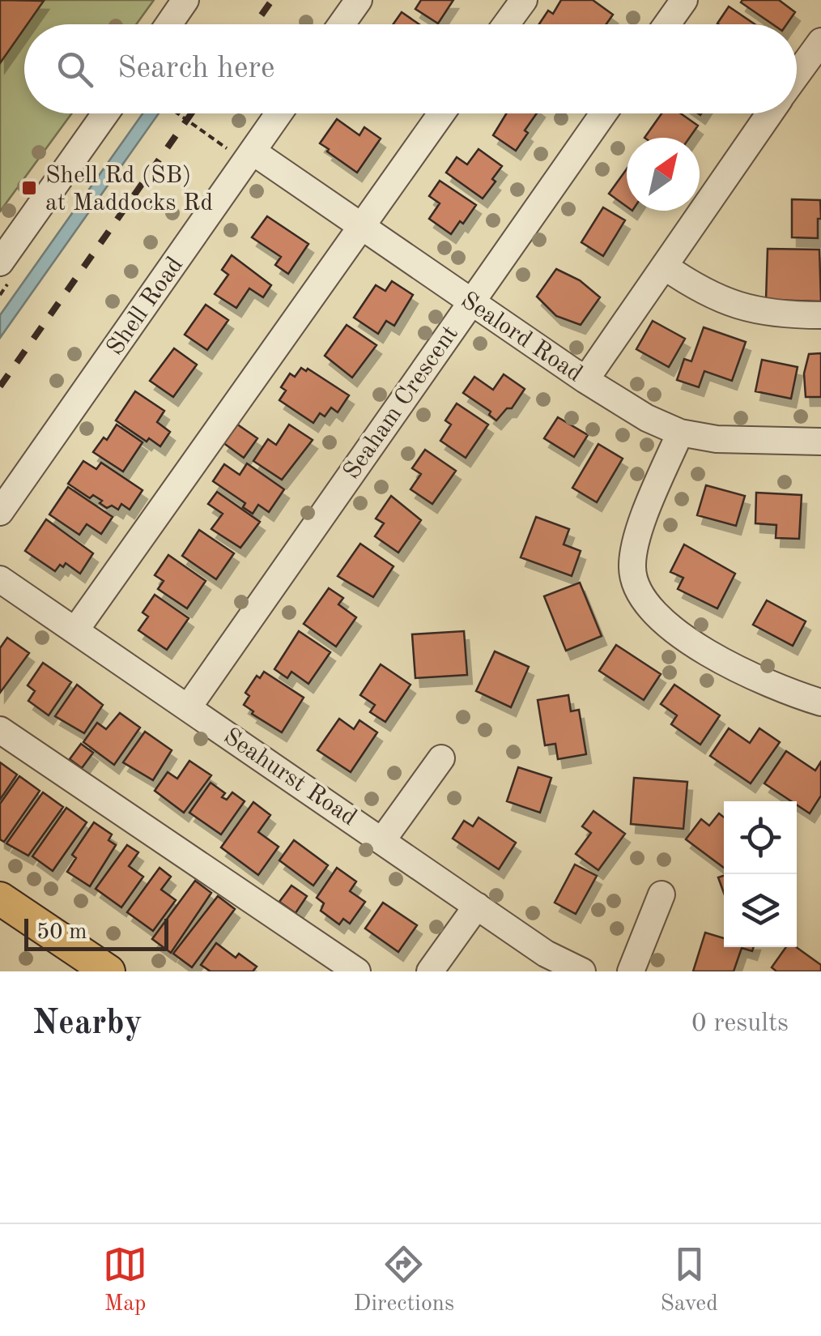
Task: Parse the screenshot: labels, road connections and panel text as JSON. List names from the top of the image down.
{
  "streets": {
    "street": [
      "Shell Road",
      "Sealord Road",
      "Seaham Crescent",
      "Seahurst Road"
    ]
  },
  "crossings": [
    ["Shell Road", "Sealord Road"],
    ["Sealord Road", "Seaham Crescent"],
    ["Seaham Crescent", "Seahurst Road"]
  ],
  "places": {
    "transit": ["Shell Rd (SB) at Maddocks Rd"]
  },
  "scale_bar": "50 m",
  "north": "top right",
  "page": {
    "search": "Search here",
    "scale": "50 m",
    "heading": ["Nearby", "0 results"],
    "nav": ["Map", "Directions", "Saved"]
  }
}
